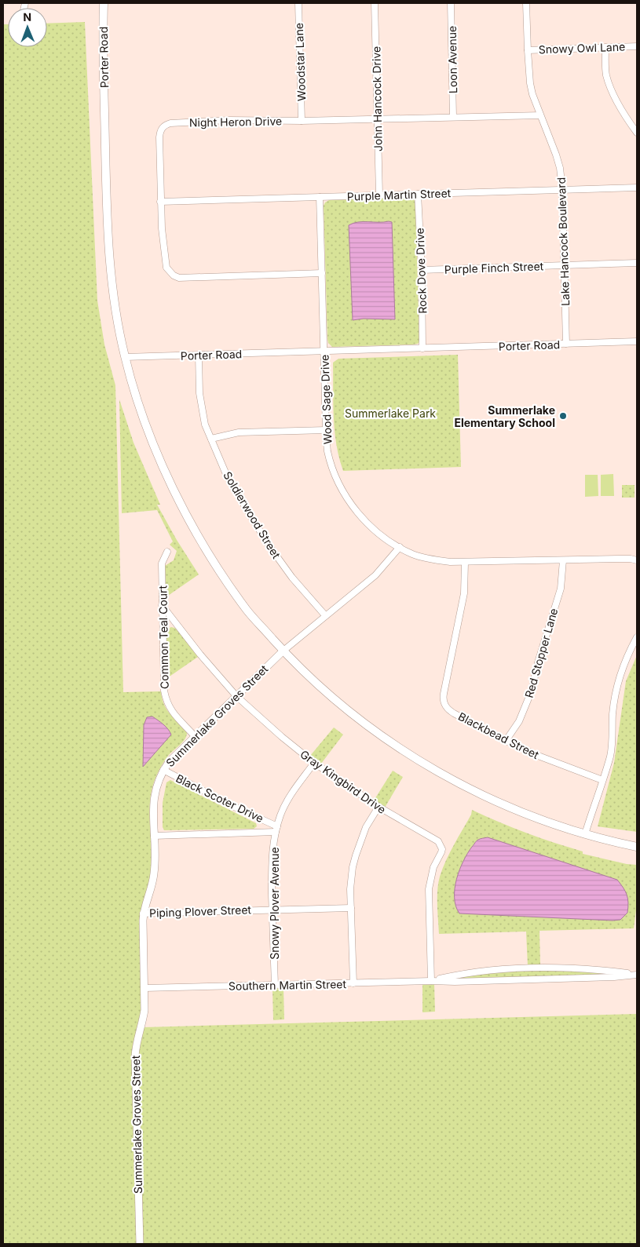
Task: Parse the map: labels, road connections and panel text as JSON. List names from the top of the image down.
{
  "streets": {
    "main road": ["Porter Road"],
    "street": [
      "Snowy Owl Lane",
      "Loon Avenue",
      "Woodstar Lane",
      "John Hancock Drive",
      "Night Heron Drive",
      "Purple Martin Street",
      "Lake Hancock Boulevard",
      "Purple Finch Street",
      "Rock Dove Drive",
      "Wood Sage Drive",
      "Soldierwood Street",
      "Common Teal Court",
      "Red Stopper Lane",
      "Summerlake Groves Street",
      "Blackbead Street",
      "Gray Kingbird Drive",
      "Black Scoter Drive",
      "Snowy Plover Avenue",
      "Piping Plover Street",
      "Southern Martin Street"
    ]
  },
  "crossings": [
    ["Snowy Owl Lane", "Lake Hancock Boulevard"],
    ["Porter Road", "Lake Hancock Boulevard"],
    ["Porter Road", "Rock Dove Drive"],
    ["Porter Road", "Wood Sage Drive"],
    ["Porter Road", "Soldierwood Street"],
    ["Loon Avenue", "Night Heron Drive"],
    ["Woodstar Lane", "Night Heron Drive"],
    ["John Hancock Drive", "Night Heron Drive"],
    ["John Hancock Drive", "Purple Martin Street"],
    ["Night Heron Drive", "Purple Martin Street"],
    ["Night Heron Drive", "Lake Hancock Boulevard"],
    ["Night Heron Drive", "Wood Sage Drive"],
    ["Purple Martin Street", "Lake Hancock Boulevard"],
    ["Purple Martin Street", "Rock Dove Drive"],
    ["Purple Martin Street", "Wood Sage Drive"],
    ["Lake Hancock Boulevard", "Purple Finch Street"],
    ["Purple Finch Street", "Rock Dove Drive"],
    ["Wood Sage Drive", "Red Stopper Lane"],
    ["Wood Sage Drive", "Summerlake Groves Street"],
    ["Wood Sage Drive", "Blackbead Street"],
    ["Soldierwood Street", "Summerlake Groves Street"],
    ["Common Teal Court", "Summerlake Groves Street"],
    ["Common Teal Court", "Gray Kingbird Drive"],
    ["Red Stopper Lane", "Blackbead Street"],
    ["Summerlake Groves Street", "Gray Kingbird Drive"],
    ["Summerlake Groves Street", "Black Scoter Drive"],
    ["Summerlake Groves Street", "Piping Plover Street"],
    ["Summerlake Groves Street", "Southern Martin Street"],
    ["Gray Kingbird Drive", "Snowy Plover Avenue"],
    ["Gray Kingbird Drive", "Southern Martin Street"],
    ["Black Scoter Drive", "Snowy Plover Avenue"],
    ["Snowy Plover Avenue", "Piping Plover Street"],
    ["Snowy Plover Avenue", "Southern Martin Street"]
  ],
  "parks": ["Summerlake Park"],
  "places": ["Summerlake Elementary School"],
  "north": "top"
}
